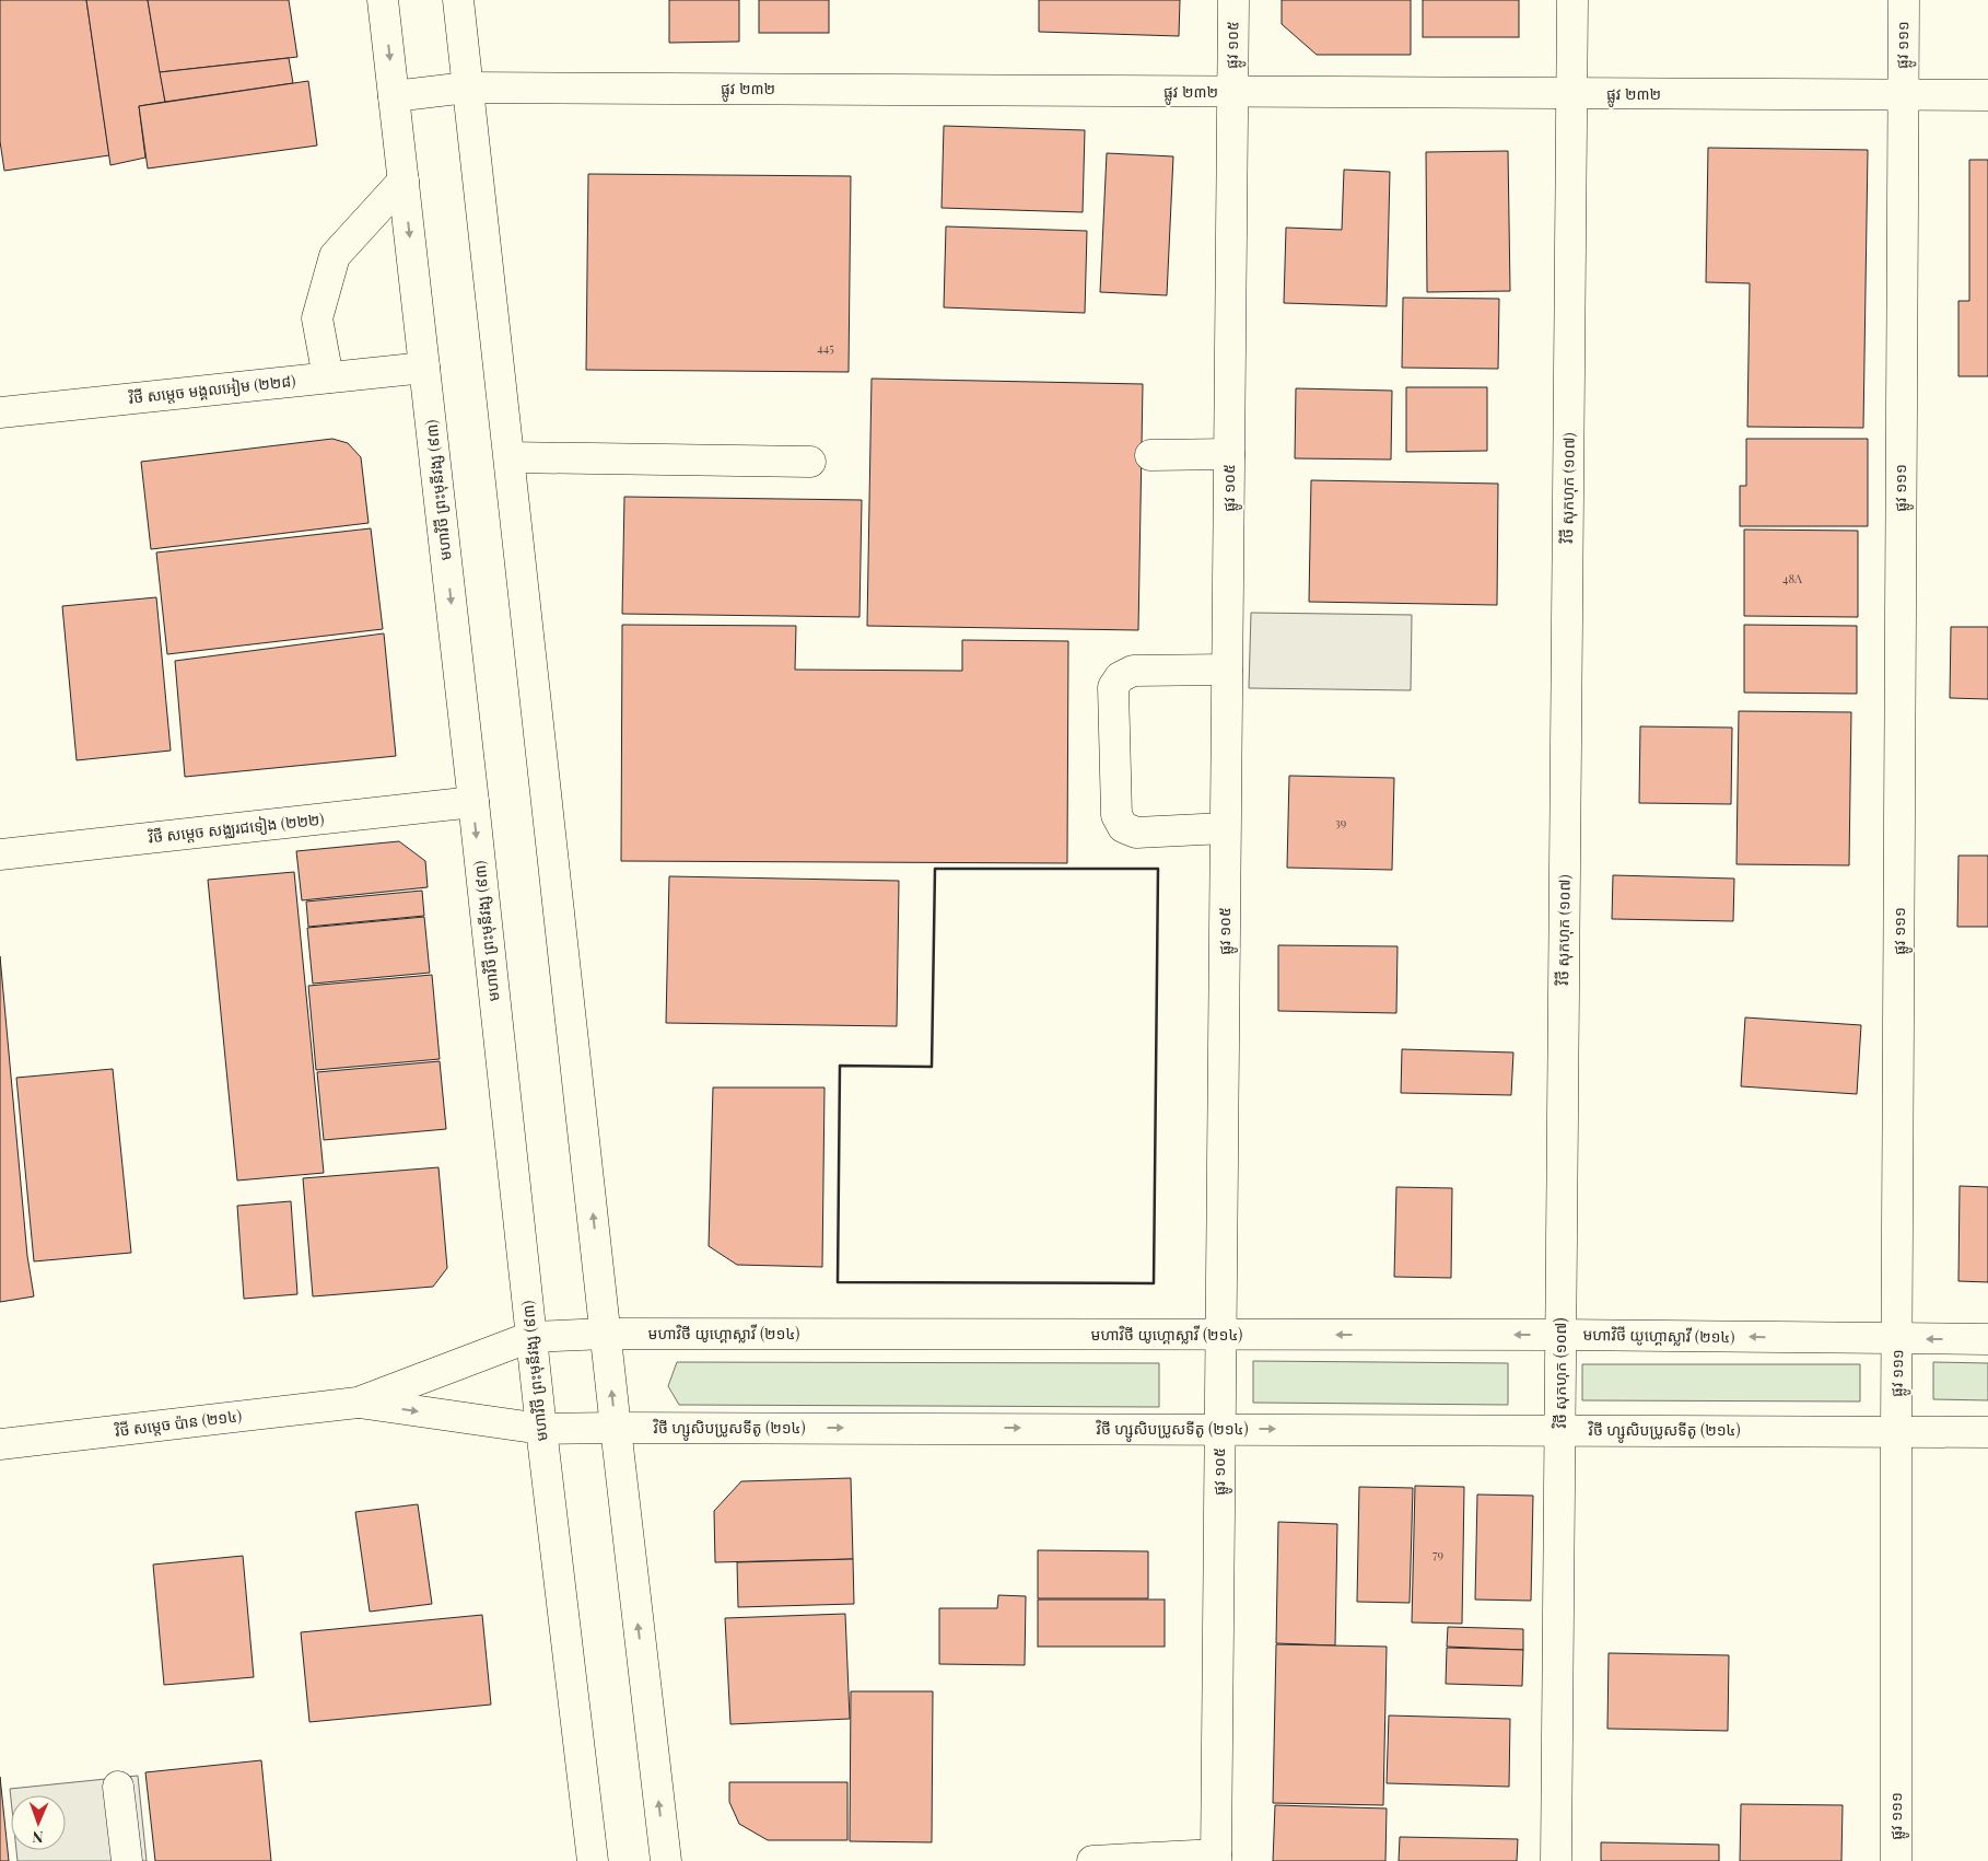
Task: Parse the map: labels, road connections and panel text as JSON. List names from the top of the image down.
{
  "streets": {
    "main road": [
      "ផ្លូវ ១០៥",
      "ផ្លូវ ១១១",
      "ផ្លូវ ២៣២",
      "វិថី សម្តេច មង្គលអៀម (២២៨)",
      "វិថី សុកហុក (១០៧)",
      "មហាវិថី ព្រះមុនីវង្ស (៩៣)",
      "វិថី សម្តេច សង្ឈរជទៀង (២២២)",
      "មហាវិថី យូហ្គោស្លាវី (២១៤)",
      "វិថី សម្តេច ប៉ាន (២១៤)",
      "វិថី ហ្សូសិបប្រូសទីតូ (២១៤)"
    ]
  },
  "crossings": [
    ["ផ្លូវ ១០៥", "ផ្លូវ ២៣២"],
    ["ផ្លូវ ១០៥", "មហាវិថី យូហ្គោស្លាវី (២១៤)"],
    ["ផ្លូវ ១០៥", "វិថី ហ្សូសិបប្រូសទីតូ (២១៤)"],
    ["ផ្លូវ ១១១", "ផ្លូវ ២៣២"],
    ["ផ្លូវ ១១១", "មហាវិថី យូហ្គោស្លាវី (២១៤)"],
    ["ផ្លូវ ១១១", "វិថី ហ្សូសិបប្រូសទីតូ (២១៤)"],
    ["ផ្លូវ ២៣២", "វិថី សុកហុក (១០៧)"],
    ["ផ្លូវ ២៣២", "មហាវិថី ព្រះមុនីវង្ស (៩៣)"],
    ["វិថី សម្តេច មង្គលអៀម (២២៨)", "មហាវិថី ព្រះមុនីវង្ស (៩៣)"],
    ["វិថី សុកហុក (១០៧)", "មហាវិថី យូហ្គោស្លាវី (២១៤)"],
    ["វិថី សុកហុក (១០៧)", "វិថី ហ្សូសិបប្រូសទីតូ (២១៤)"],
    ["មហាវិថី ព្រះមុនីវង្ស (៩៣)", "វិថី សម្តេច សង្ឈរជទៀង (២២២)"],
    ["មហាវិថី ព្រះមុនីវង្ស (៩៣)", "មហាវិថី យូហ្គោស្លាវី (២១៤)"],
    ["មហាវិថី ព្រះមុនីវង្ស (៩៣)", "វិថី ហ្សូសិបប្រូសទីតូ (២១៤)"],
    ["មហាវិថី យូហ្គោស្លាវី (២១៤)", "វិថី សម្តេច ប៉ាន (២១៤)"],
    ["មហាវិថី យូហ្គោស្លាវី (២១៤)", "វិថី ហ្សូសិបប្រូសទីតូ (២១៤)"],
    ["វិថី សម្តេច ប៉ាន (២១៤)", "វិថី ហ្សូសិបប្រូសទីតូ (២១៤)"]
  ],
  "one_way": ["មហាវិថី យូហ្គោស្លាវី (២១៤)", "វិថី ហ្សូសិបប្រូសទីតូ (២១៤)"],
  "house_numbers": [
    "445",
    "48A",
    "39",
    "79"
  ],
  "north": "bottom"
}
